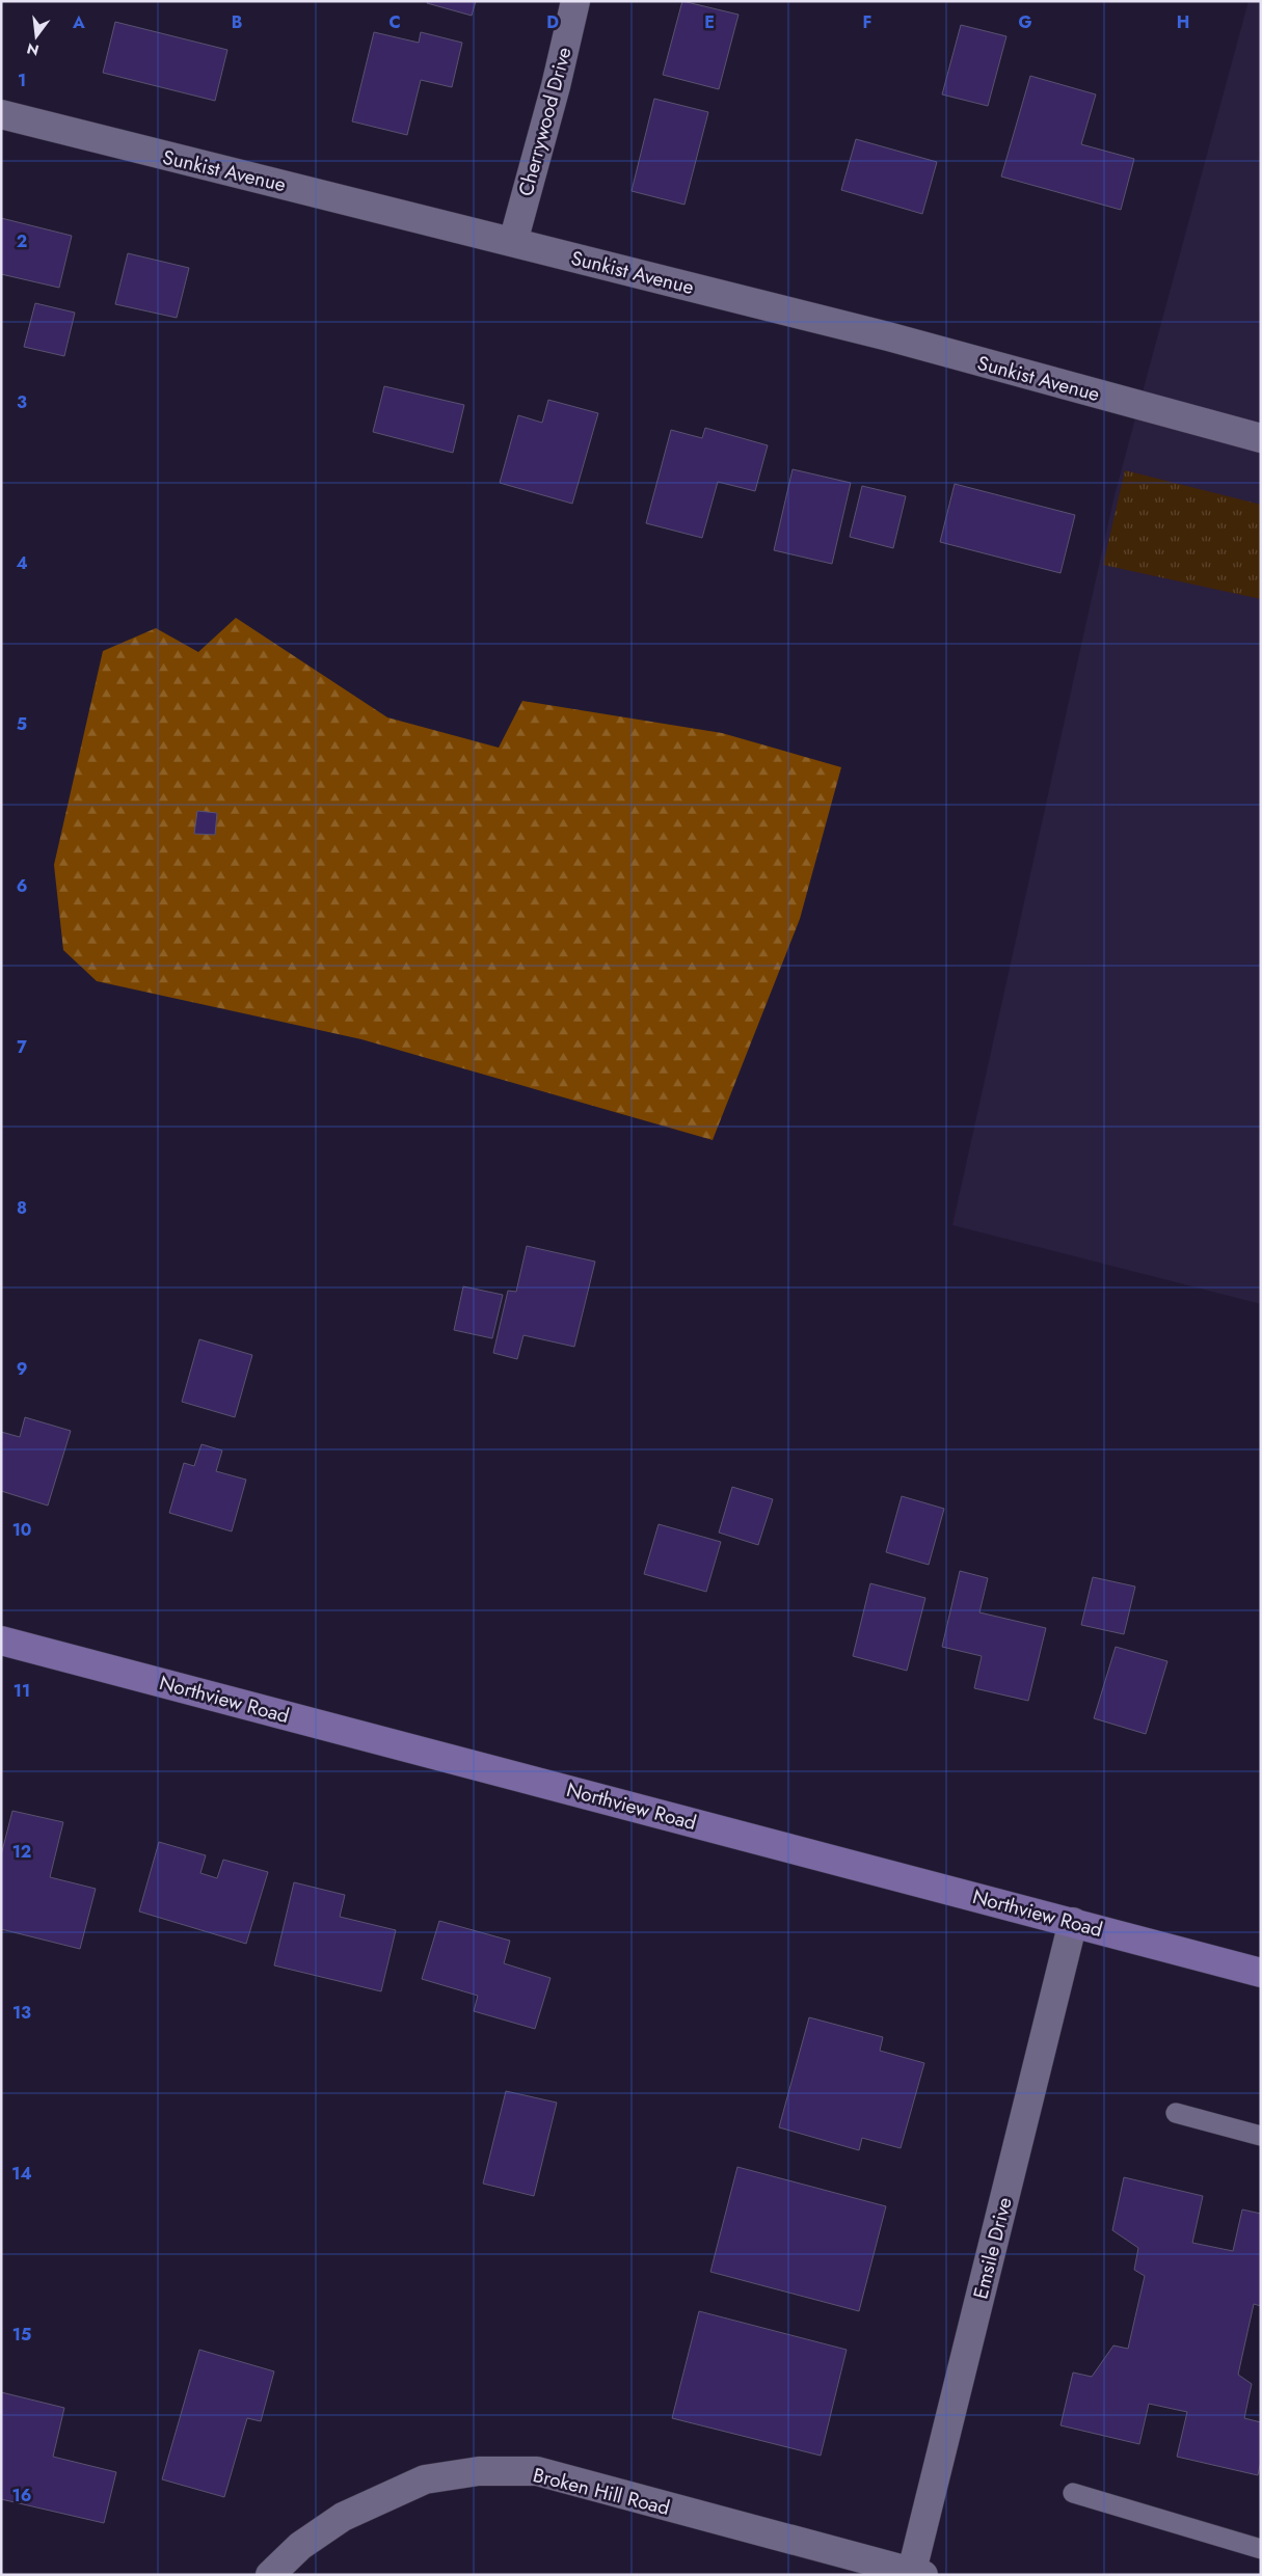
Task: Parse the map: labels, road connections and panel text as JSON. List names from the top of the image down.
{
  "streets": {
    "street": [
      "Cherrywood Drive",
      "Sunkist Avenue",
      "Northview Road",
      "Emsile Drive",
      "Broken Hill Road"
    ]
  },
  "crossings": [
    ["Cherrywood Drive", "Sunkist Avenue"],
    ["Northview Road", "Emsile Drive"],
    ["Emsile Drive", "Broken Hill Road"]
  ],
  "north": "bottom",
  "grid": {
    "columns": [
      "A",
      "B",
      "C",
      "D",
      "E",
      "F",
      "G",
      "H"
    ],
    "rows": [
      "1",
      "2",
      "3",
      "4",
      "5",
      "6",
      "7",
      "8",
      "9",
      "10",
      "11",
      "12",
      "13",
      "14",
      "15",
      "16"
    ]
  }
}
